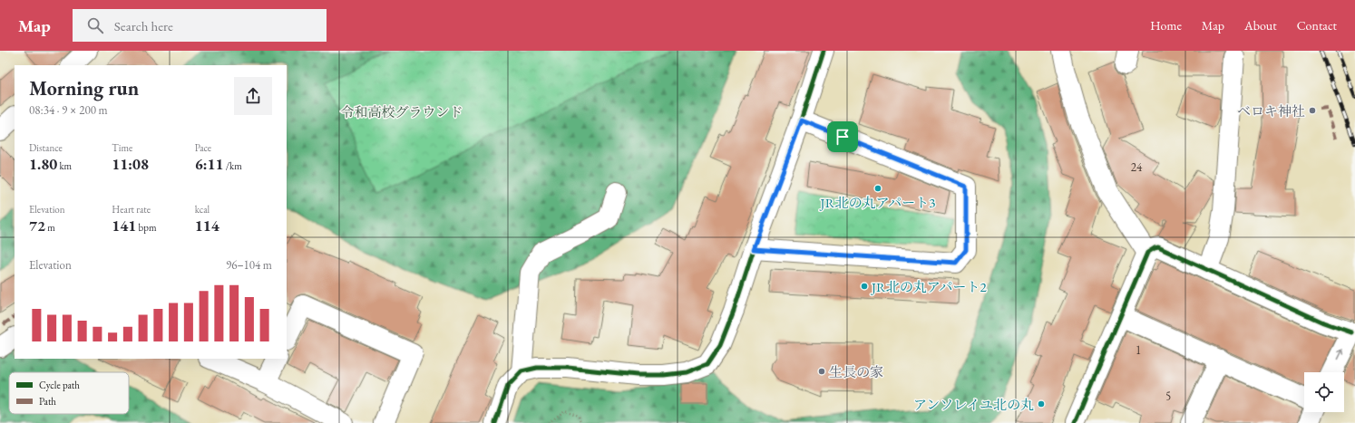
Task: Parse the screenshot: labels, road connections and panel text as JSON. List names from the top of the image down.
{
  "parks": ["令和高校グラウンド"],
  "places": [
    "ベロキ神社",
    "JR北の丸アパート3",
    "JR北の丸アパート2",
    "生長の家",
    "アンソレイユ北の丸"
  ],
  "house_numbers": ["24", "1", "5"],
  "legend": ["Cycle path", "Path"],
  "page": {
    "header": "Map",
    "search": "Search here",
    "nav": [
      "Home",
      "Map",
      "About",
      "Contact"
    ],
    "heading": ["Morning run", "08:34 · 9 × 200 m"],
    "stats": [
      ["Distance", "1.80 km"],
      ["Time", "11:08"],
      ["Pace", "6:11 /km"],
      ["Elevation", "72 m"],
      ["Heart rate", "141 bpm"],
      ["kcal", "114"]
    ],
    "chart": ["Elevation", "96–104 m"]
  }
}
